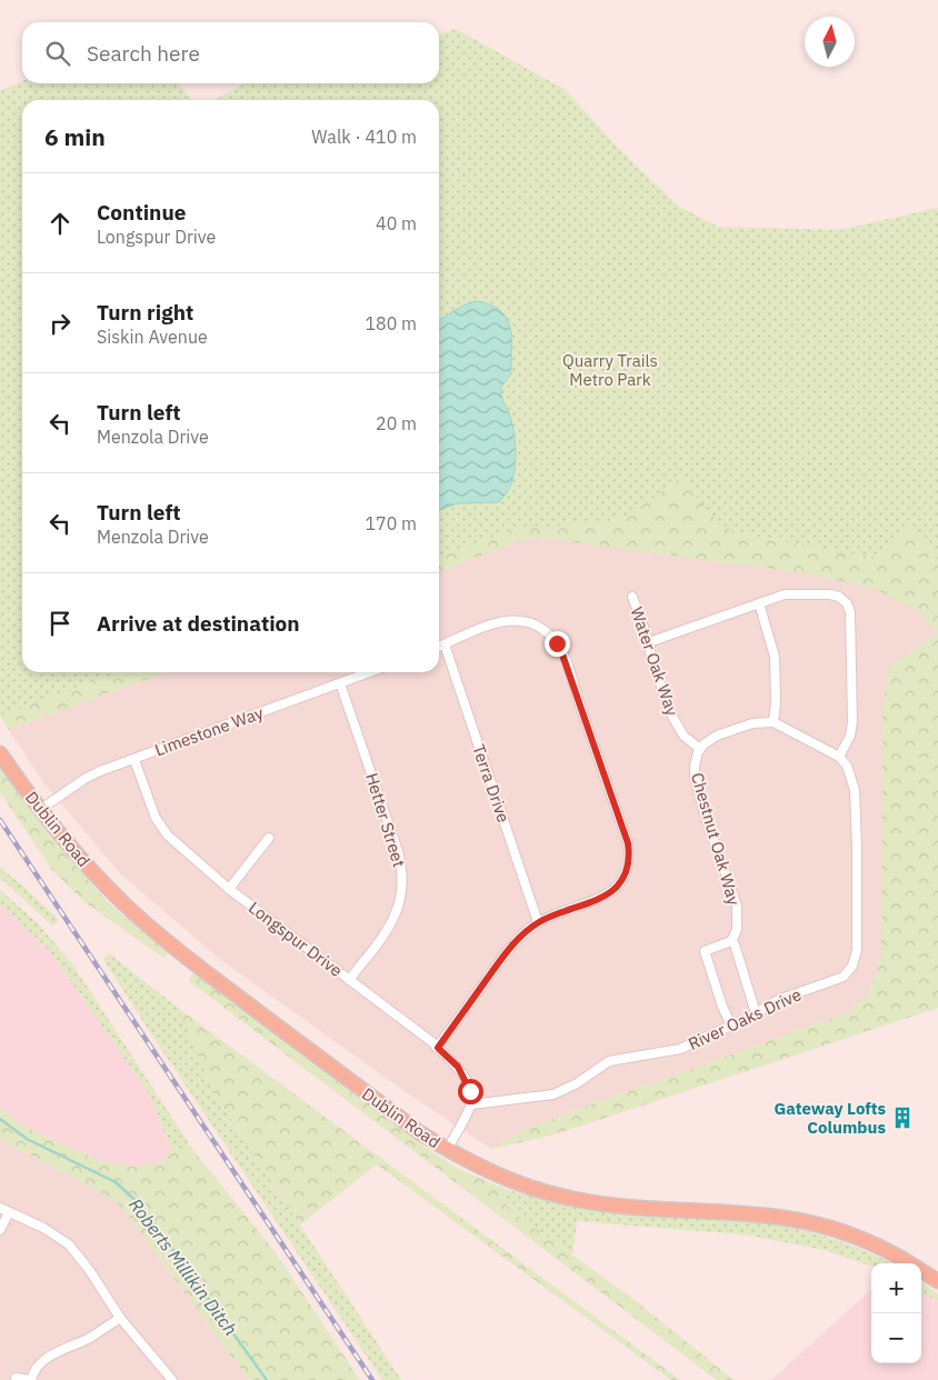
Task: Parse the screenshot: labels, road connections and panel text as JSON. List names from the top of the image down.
{
  "streets": {
    "main road": ["Dublin Road"],
    "street": [
      "Water Oak Way",
      "Limestone Way",
      "Terra Drive",
      "Hetter Street",
      "Chestnut Oak Way",
      "Longspur Drive",
      "River Oaks Drive"
    ]
  },
  "crossings": [
    ["Water Oak Way", "Chestnut Oak Way"],
    ["Limestone Way", "Hetter Street"],
    ["Limestone Way", "Dublin Road"],
    ["Limestone Way", "Longspur Drive"],
    ["Hetter Street", "Longspur Drive"],
    ["Longspur Drive", "River Oaks Drive"]
  ],
  "water": ["Roberts Millikin Ditch"],
  "parks": ["Quarry Trails Metro Park"],
  "places": {
    "building": ["Gateway Lofts Columbus"]
  },
  "north": "top",
  "page": {
    "search": "Search here",
    "heading": ["6 min", "Walk · 410 m"],
    "list": [
      ["Continue", "Longspur Drive", "40 m"],
      ["Turn right", "Siskin Avenue", "180 m"],
      ["Turn left", "Menzola Drive", "20 m"],
      ["Turn left", "Menzola Drive", "170 m"],
      "Arrive at destination"
    ],
    "map_buttons": ["+", "−"]
  }
}
